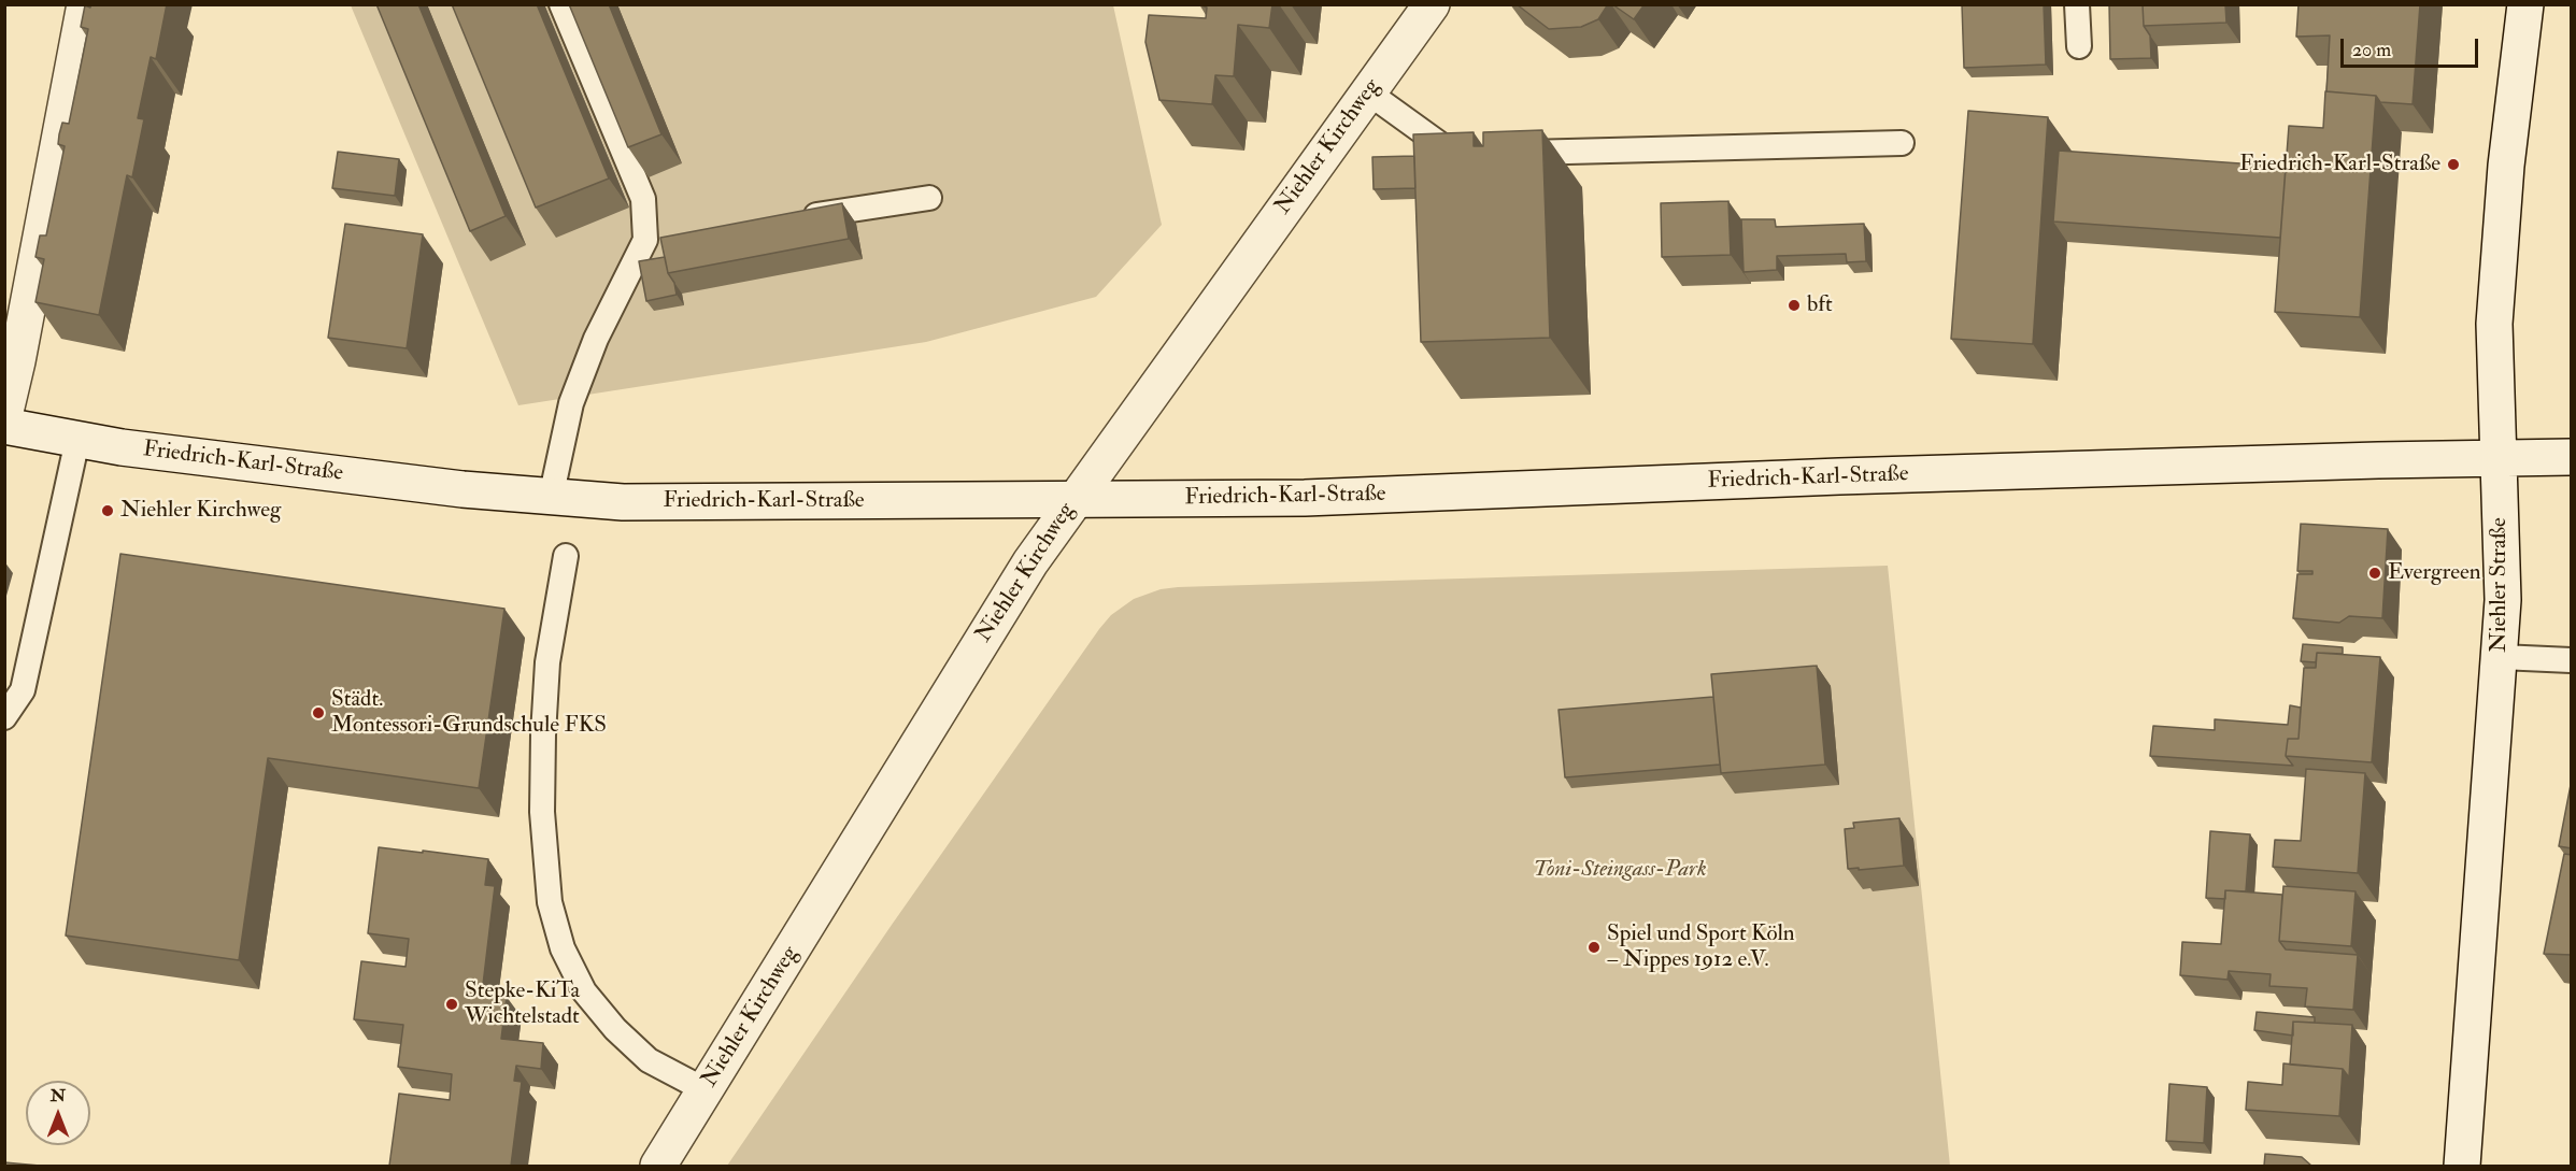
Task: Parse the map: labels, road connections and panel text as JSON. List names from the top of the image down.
{
  "streets": {
    "street": ["Niehler Kirchweg", "Friedrich-Karl-Straße", "Niehler Straße"]
  },
  "crossings": [
    ["Niehler Kirchweg", "Friedrich-Karl-Straße"],
    ["Friedrich-Karl-Straße", "Niehler Straße"]
  ],
  "parks": ["Toni-Steingass-Park"],
  "places": [
    "Friedrich-Karl-Straße",
    "bft",
    "Niehler Kirchweg",
    "Evergreen",
    "Städt. Montessori-Grundschule FKS",
    "Spiel und Sport Köln – Nippes 1912 e.V.",
    "Stepke-KiTa Wichtelstadt"
  ],
  "scale_bar": "20 m",
  "north": "top"
}
